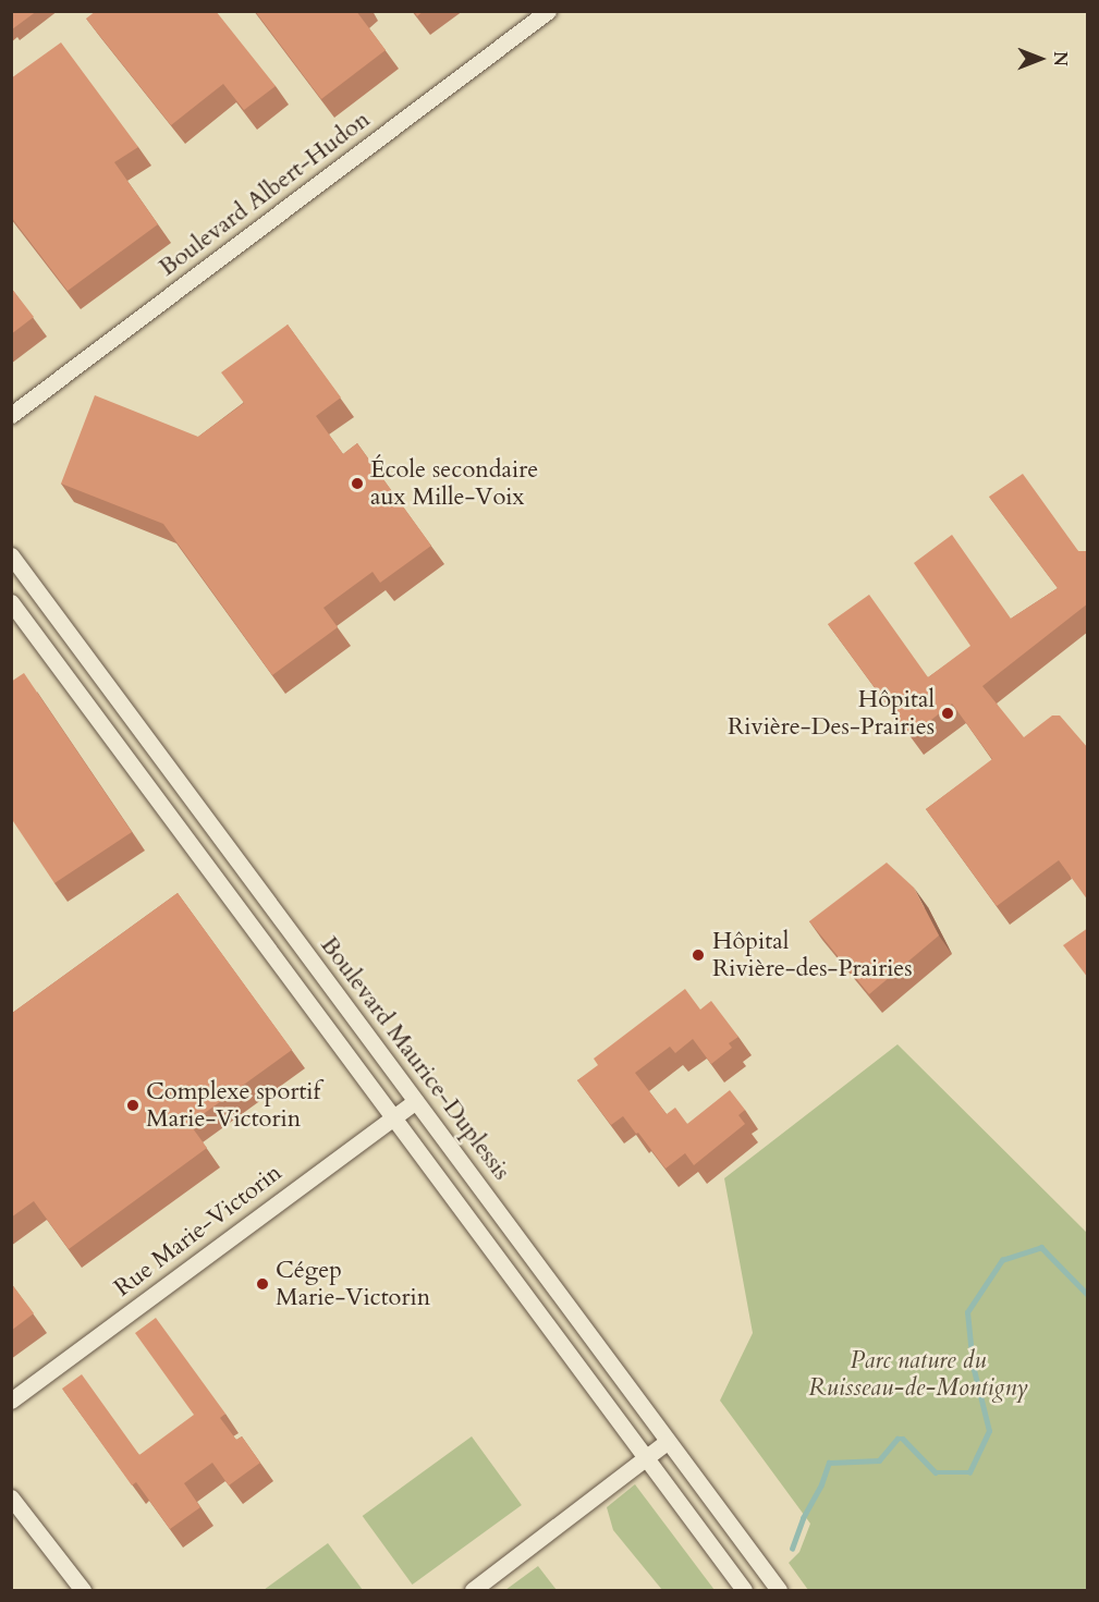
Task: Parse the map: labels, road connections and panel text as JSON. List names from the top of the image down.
{
  "streets": {
    "street": ["Boulevard Albert-Hudon", "Boulevard Maurice-Duplessis", "Rue Marie-Victorin"]
  },
  "crossings": [
    ["Boulevard Maurice-Duplessis", "Rue Marie-Victorin"]
  ],
  "parks": ["Parc nature du Ruisseau-de-Montigny"],
  "places": [
    "École secondaire aux Mille-Voix",
    "Hôpital Rivière-Des-Prairies",
    "Hôpital Rivière-des-Prairies",
    "Complexe sportif Marie-Victorin",
    "Cégep Marie-Victorin"
  ],
  "north": "right"
}
